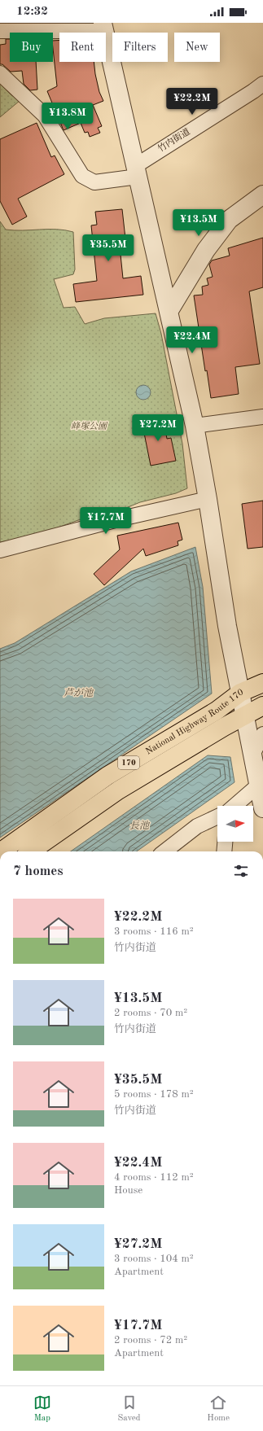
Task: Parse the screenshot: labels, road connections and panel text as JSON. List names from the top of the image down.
{
  "streets": {
    "highway": ["National Highway Route 170", "170"],
    "street": ["竹内街道"]
  },
  "water": ["芦が池", "長池"],
  "parks": ["峰塚公園"],
  "north": "right",
  "page": {
    "status": "12:32",
    "chip": [
      "Buy",
      "Rent",
      "Filters",
      "New"
    ],
    "price": [
      "¥22.2M",
      "¥13.8M",
      "¥13.5M",
      "¥35.5M",
      "¥22.4M",
      "¥27.2M",
      "¥17.7M"
    ],
    "heading": "7 homes",
    "list": [
      {
        "name": "¥22.2M",
        "note": "3 rooms · 116 m² · 竹内街道"
      },
      {
        "name": "¥13.5M",
        "note": "2 rooms · 70 m² · 竹内街道"
      },
      {
        "name": "¥35.5M",
        "note": "5 rooms · 178 m² · 竹内街道"
      },
      {
        "name": "¥22.4M",
        "note": "4 rooms · 112 m² · House"
      },
      {
        "name": "¥27.2M",
        "note": "3 rooms · 104 m² · Apartment"
      },
      {
        "name": "¥17.7M",
        "note": "2 rooms · 72 m² · Apartment"
      }
    ],
    "tabs": ["Map", "Saved", "Home"]
  }
}
